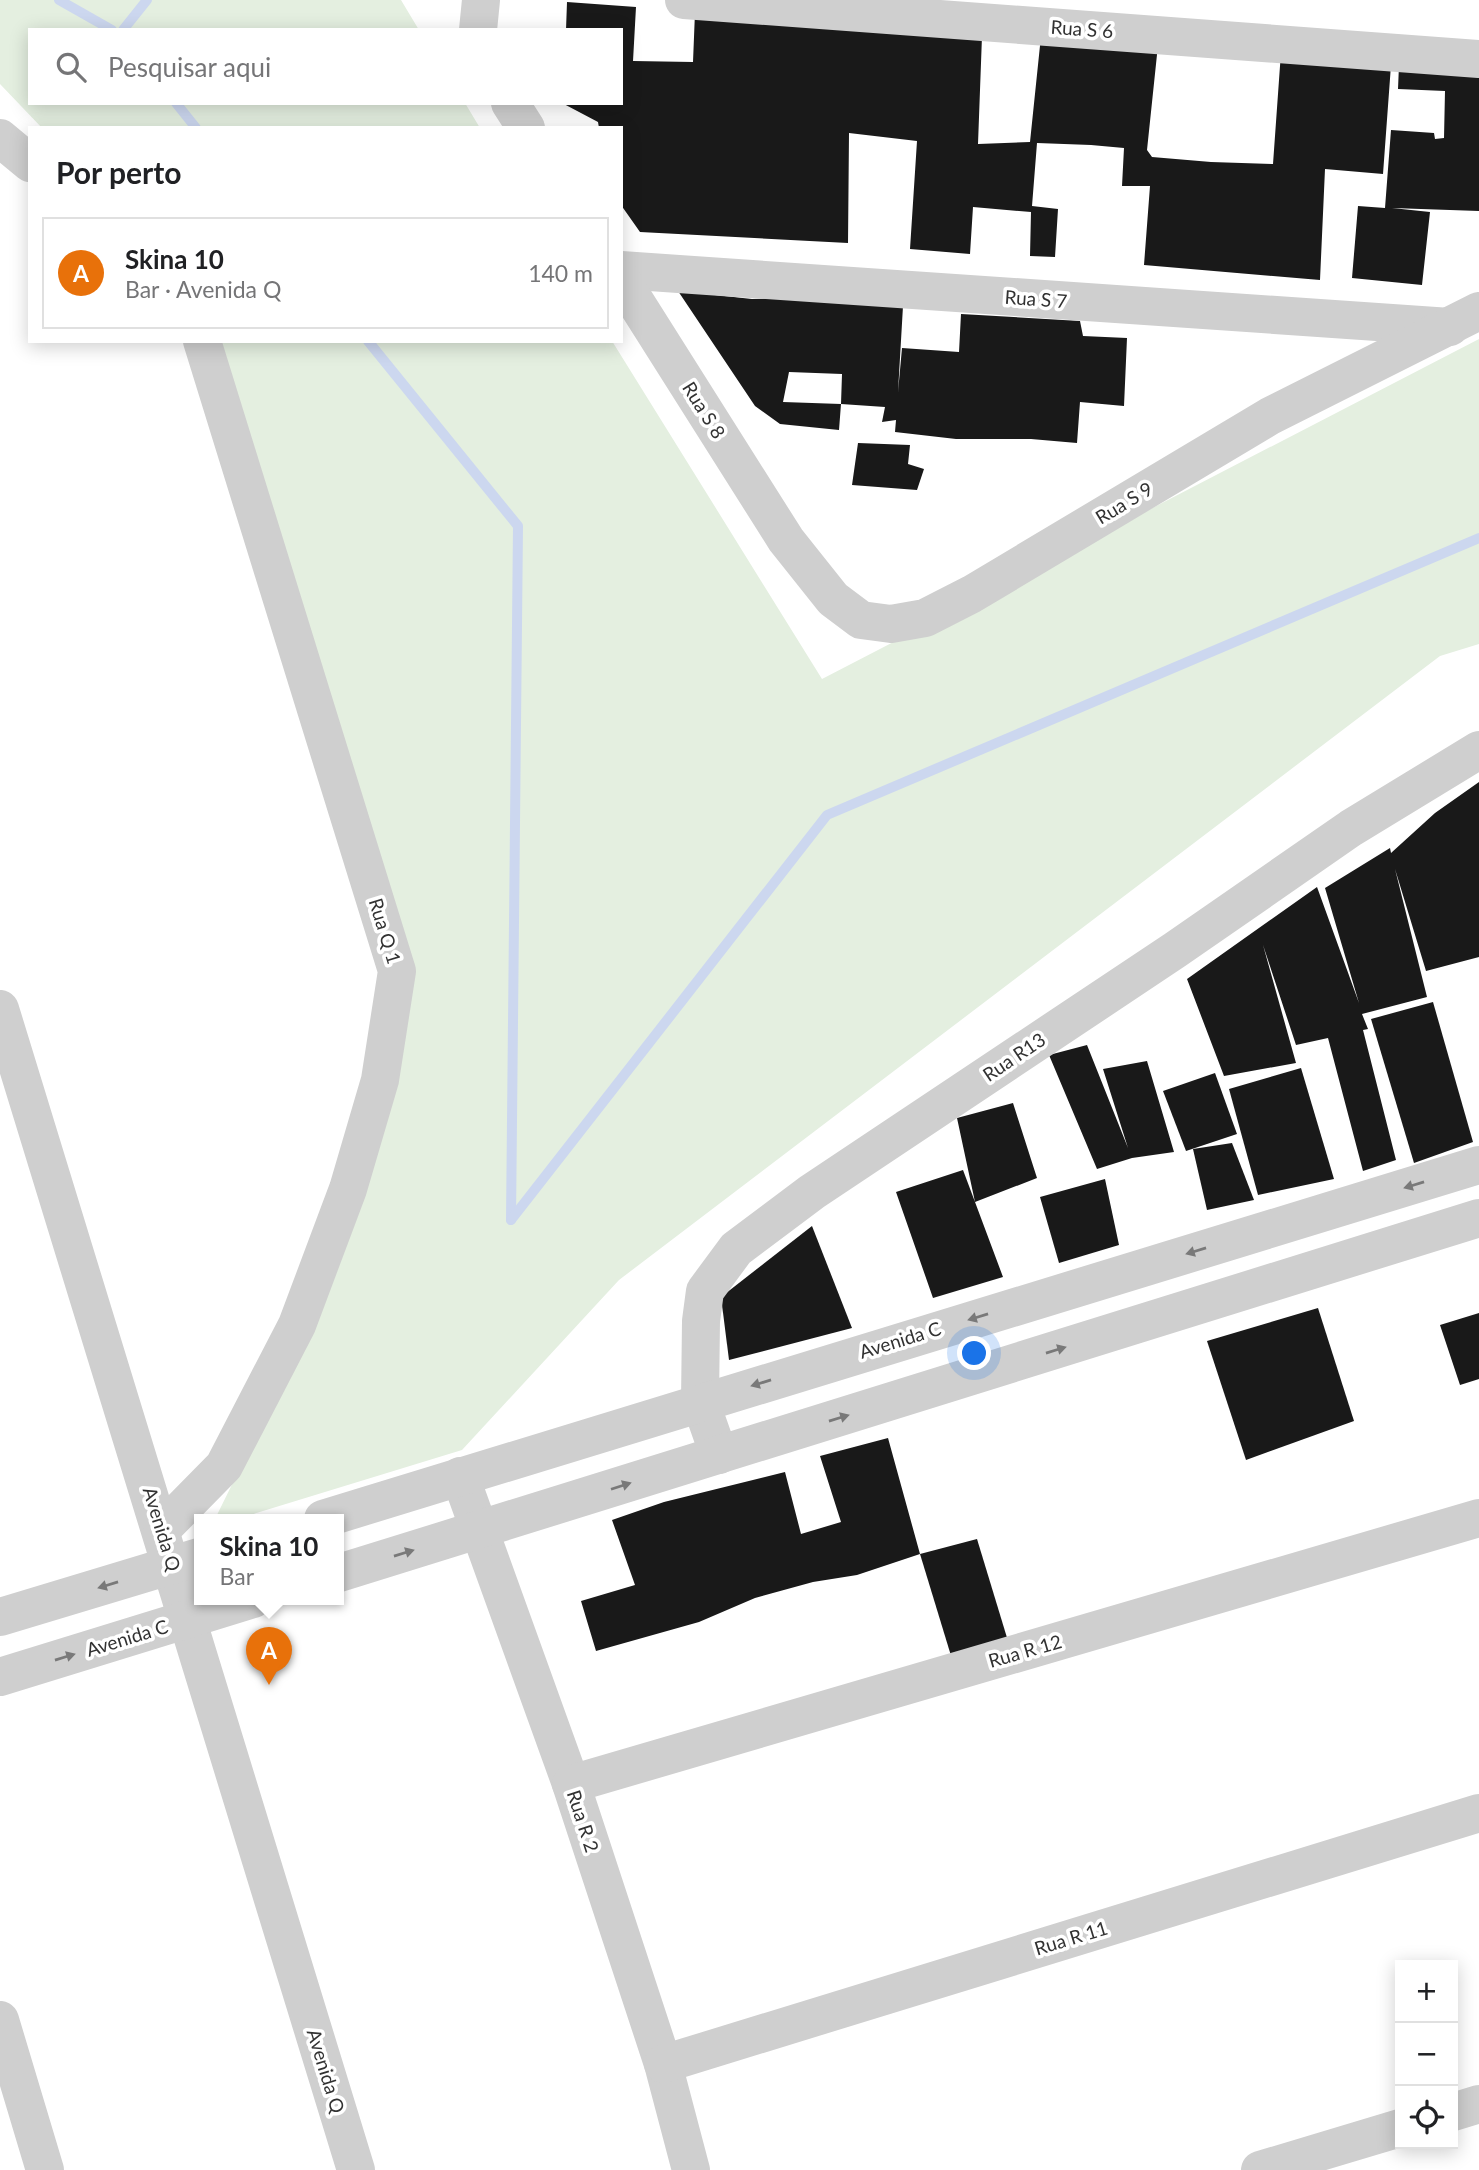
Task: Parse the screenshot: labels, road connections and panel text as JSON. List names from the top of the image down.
{
  "streets": {
    "street": [
      "Rua S 6",
      "Rua S 7",
      "Rua S 8",
      "Rua S 9",
      "Rua Q 1",
      "Rua R13",
      "Avenida C",
      "Avenida Q",
      "Rua R 12",
      "Rua R 2",
      "Rua R 11"
    ]
  },
  "crossings": [
    ["Rua S 7", "Rua S 9"],
    ["Rua S 8", "Rua S 9"],
    ["Rua Q 1", "Avenida Q"],
    ["Rua R13", "Avenida C"],
    ["Avenida C", "Avenida Q"],
    ["Avenida C", "Rua R 2"],
    ["Rua R 12", "Rua R 2"],
    ["Rua R 2", "Rua R 11"]
  ],
  "page": {
    "search": "Pesquisar aqui",
    "heading": "Por perto",
    "list": [
      {
        "mark": "A",
        "name": "Skina 10",
        "note": "Bar · Avenida Q",
        "value": "140 m"
      }
    ],
    "popup": ["Skina 10", "Bar"],
    "pins": "A",
    "map_buttons": ["+", "−"]
  }
}
